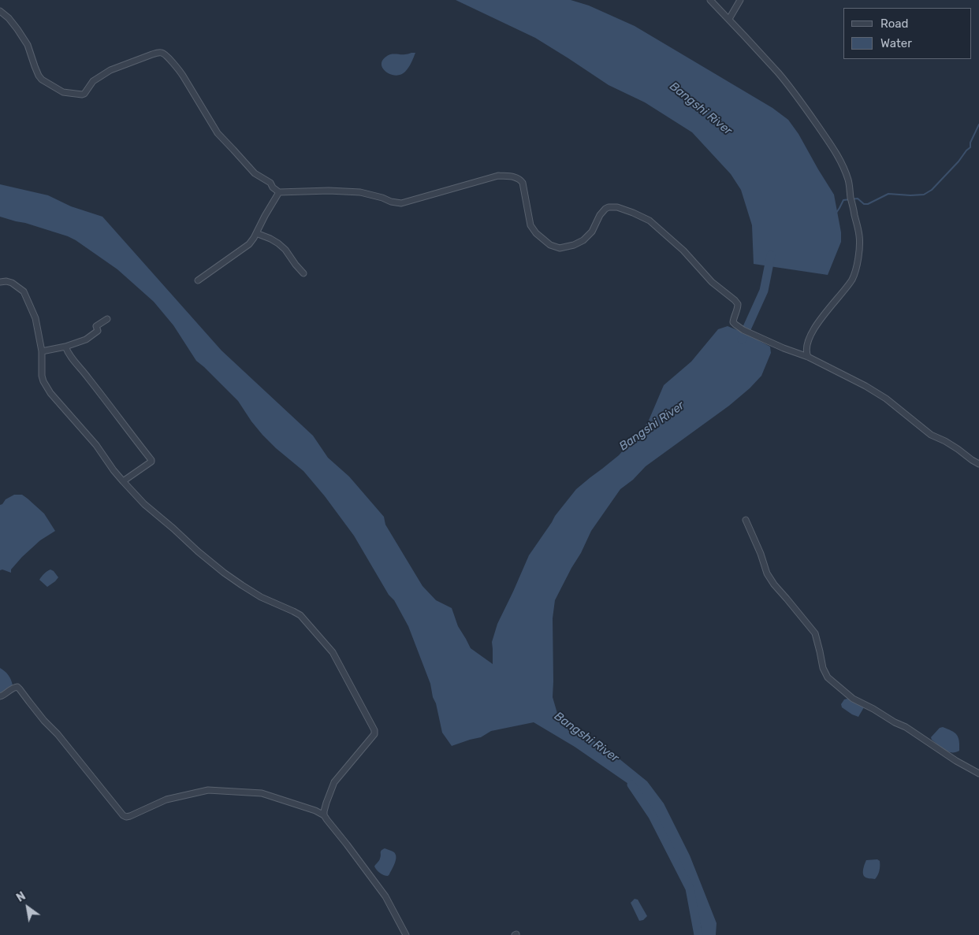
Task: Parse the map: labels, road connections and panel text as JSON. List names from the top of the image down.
{
  "water": ["Bangshi River"],
  "legend": ["Road", "Water"],
  "north": "top left"
}
